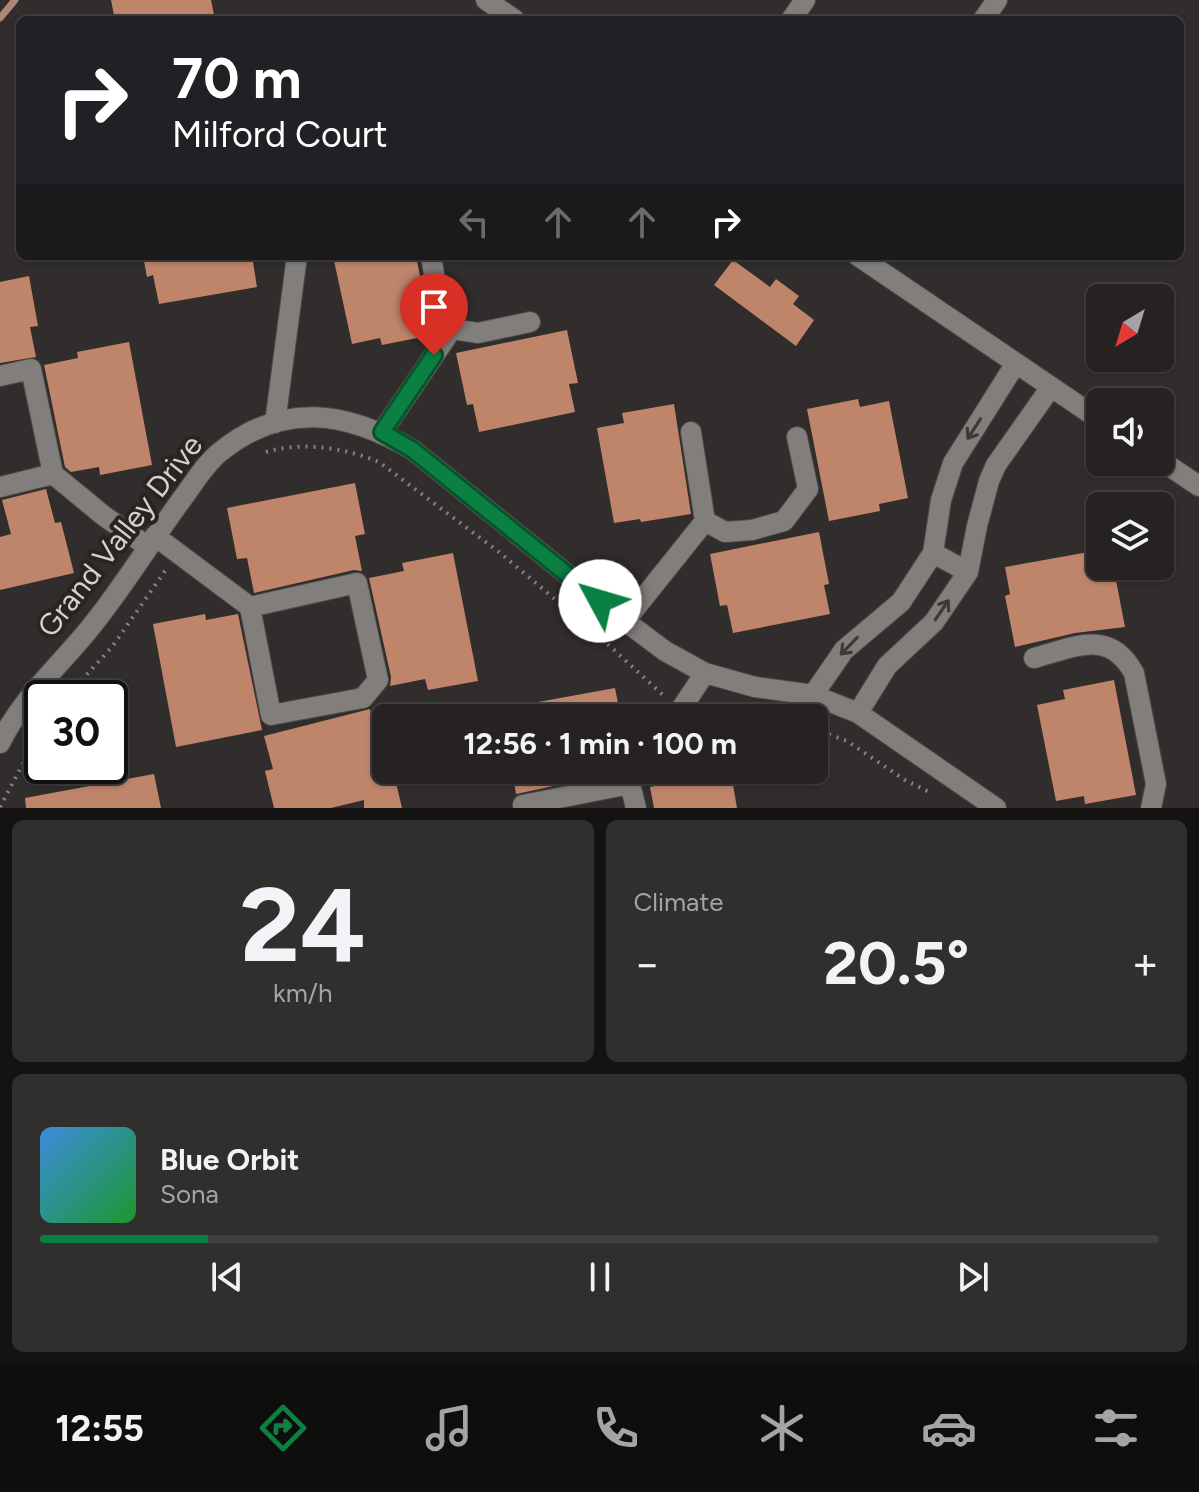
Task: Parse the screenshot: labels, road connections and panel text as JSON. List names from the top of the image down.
{
  "streets": {
    "street": ["Grand Valley Drive"]
  },
  "north": "bottom left",
  "page": {
    "turn": ["70 m", "Milford Court"],
    "limit": "30",
    "trip": "12:56 · 1 min · 100 m",
    "tile": [
      ["24", "km/h"],
      "Climate"
    ],
    "heat": ["−", "20.5°", "+"],
    "song": ["Blue Orbit", "Sona"],
    "tabs": "12:55"
  }
}
